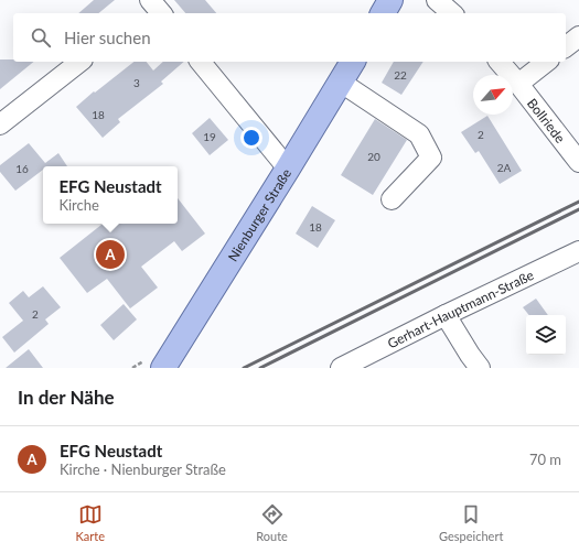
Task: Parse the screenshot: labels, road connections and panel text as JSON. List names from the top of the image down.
{
  "streets": {
    "main road": ["Nienburger Straße"],
    "street": ["Bollriede", "Gerhart-Hauptmann-Straße"]
  },
  "house_numbers": [
    "22",
    "3",
    "18",
    "2",
    "19",
    "20",
    "2A",
    "16",
    "18",
    "2"
  ],
  "north": "top right",
  "page": {
    "search": "Hier suchen",
    "popup": ["EFG Neustadt", "Kirche"],
    "pins": "A",
    "heading": "In der Nähe",
    "list": [
      {
        "mark": "A",
        "name": "EFG Neustadt",
        "note": "Kirche · Nienburger Straße",
        "value": "70 m"
      }
    ],
    "nav": ["Karte", "Route", "Gespeichert"]
  }
}
